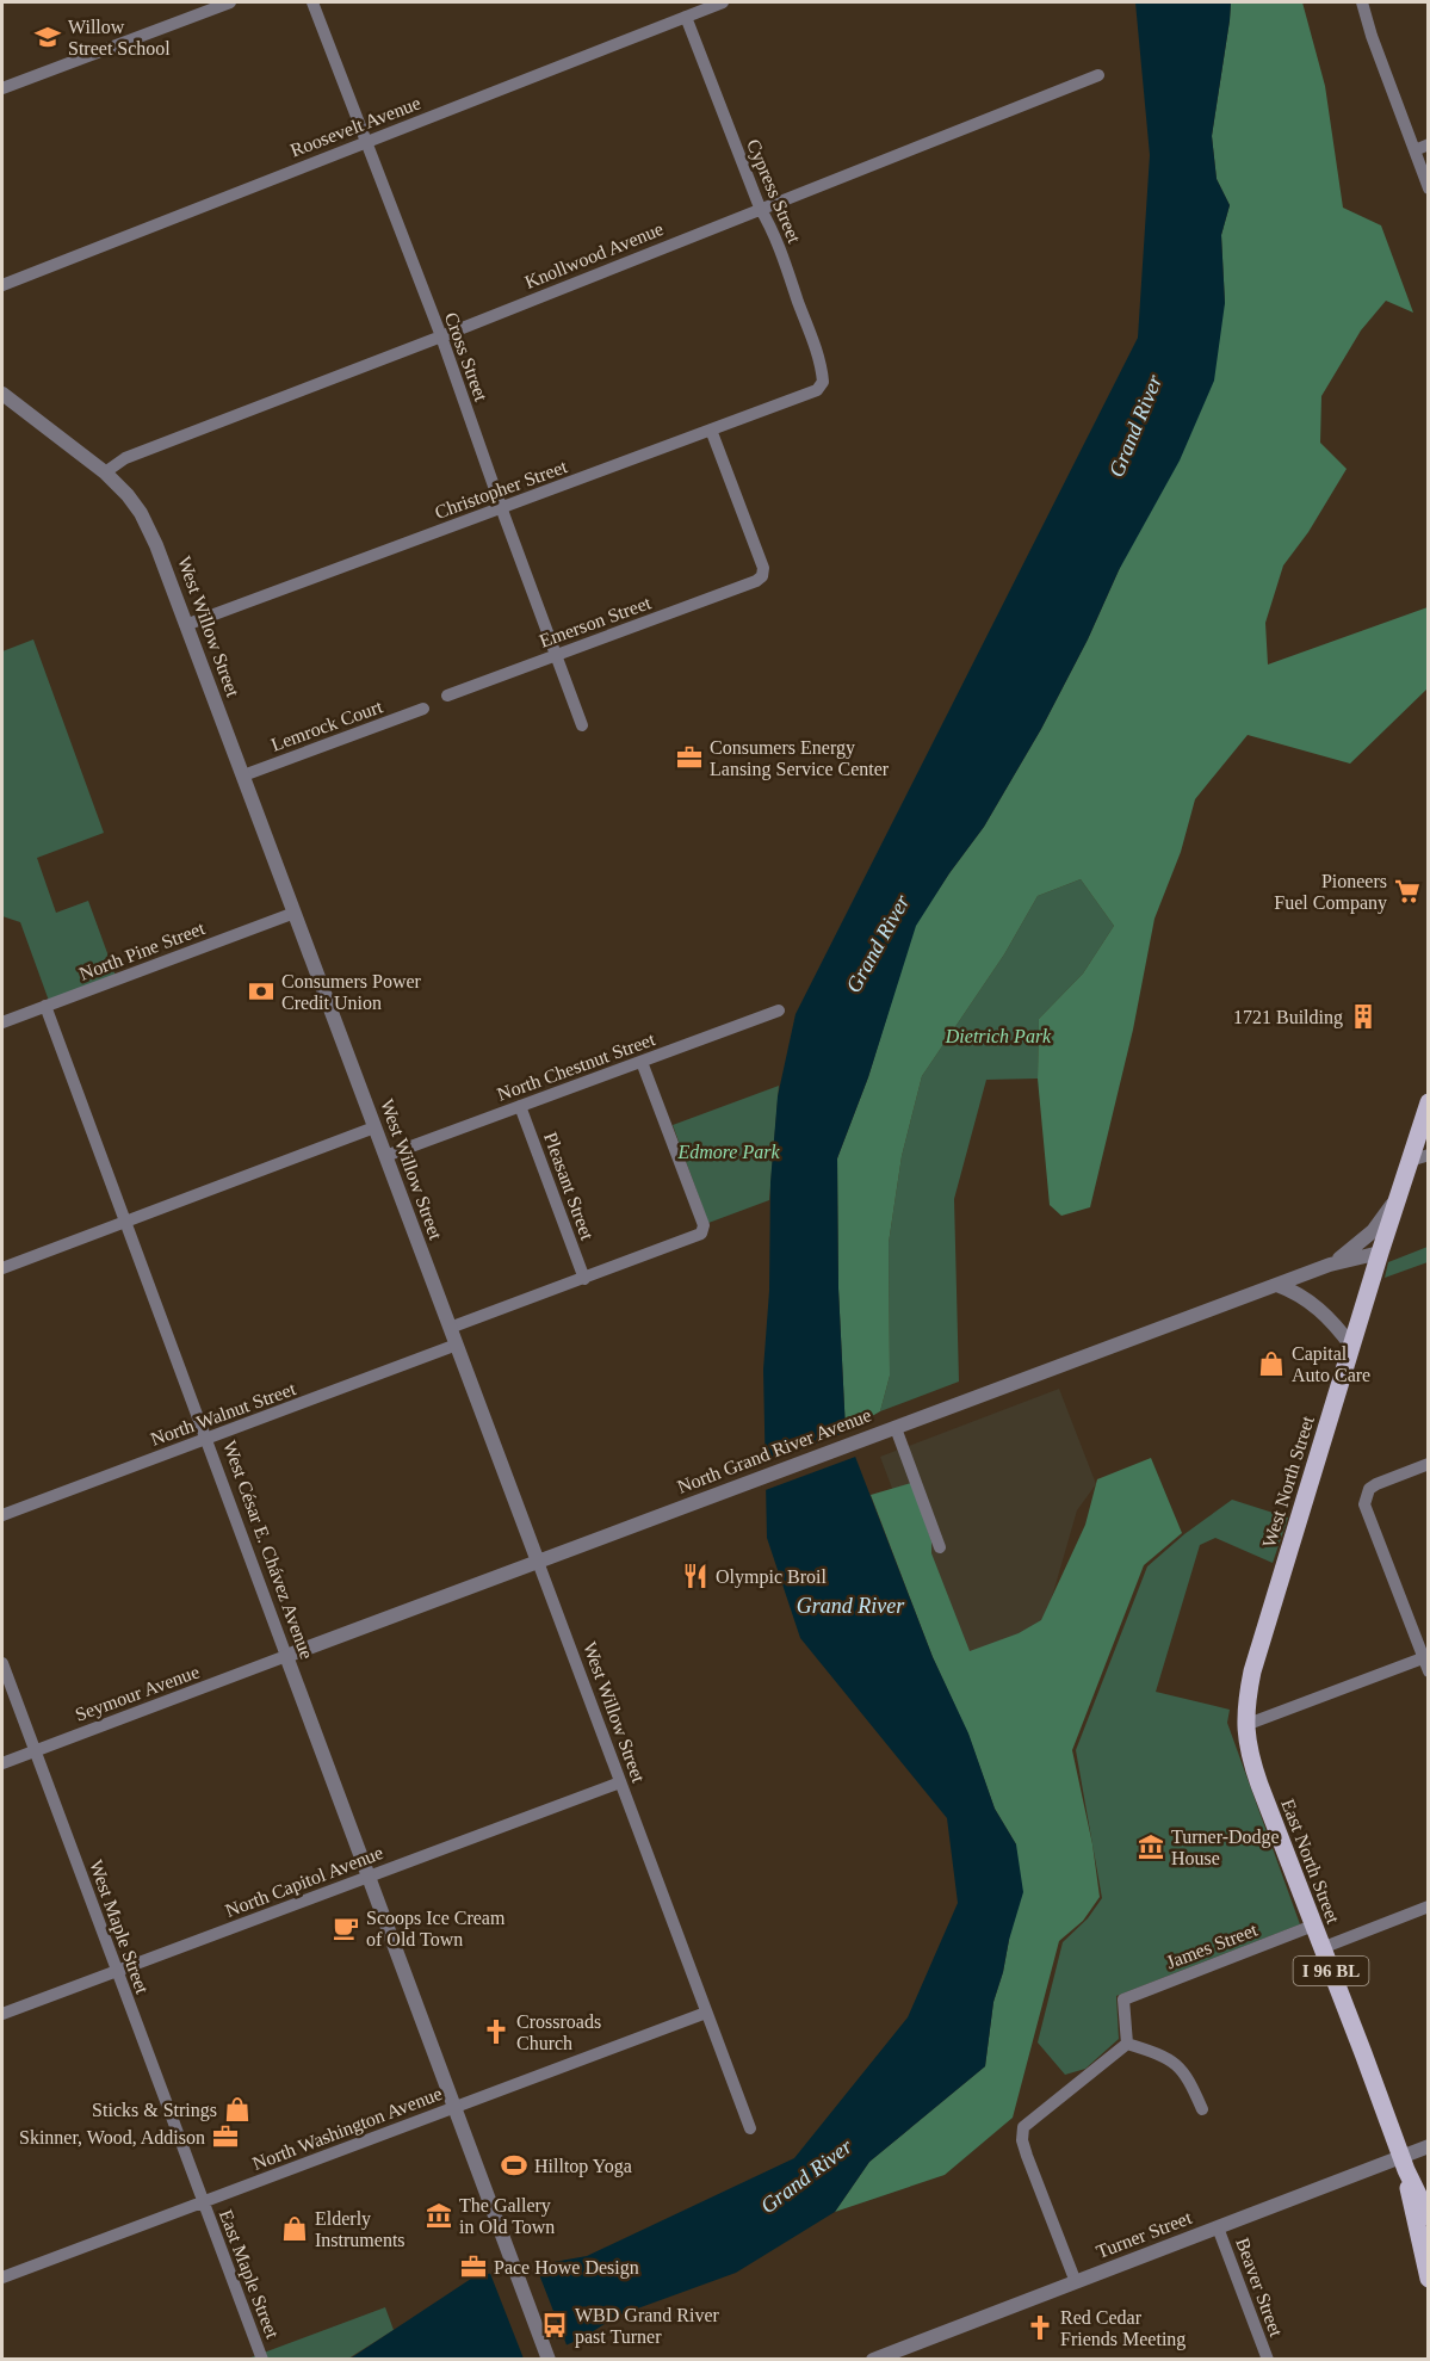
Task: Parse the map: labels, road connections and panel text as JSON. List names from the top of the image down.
{
  "streets": {
    "main road": ["West North Street", "East North Street", "I 96 BL"],
    "street": [
      "Roosevelt Avenue",
      "Cypress Street",
      "Knollwood Avenue",
      "Cross Street",
      "Christopher Street",
      "Emerson Street",
      "West Willow Street",
      "Lemrock Court",
      "North Pine Street",
      "North Chestnut Street",
      "Pleasant Street",
      "North Walnut Street",
      "North Grand River Avenue",
      "West César E. Chávez Avenue",
      "Seymour Avenue",
      "North Capitol Avenue",
      "West Maple Street",
      "James Street",
      "North Washington Avenue",
      "Turner Street",
      "East Maple Street",
      "Beaver Street"
    ]
  },
  "crossings": [
    ["Roosevelt Avenue", "Cypress Street"],
    ["Roosevelt Avenue", "Cross Street"],
    ["Cypress Street", "Knollwood Avenue"],
    ["Cypress Street", "Christopher Street"],
    ["Knollwood Avenue", "Cross Street"],
    ["Knollwood Avenue", "West Willow Street"],
    ["Cross Street", "Christopher Street"],
    ["Cross Street", "Emerson Street"],
    ["Christopher Street", "Emerson Street"],
    ["Christopher Street", "West Willow Street"],
    ["West Willow Street", "Lemrock Court"],
    ["West Willow Street", "North Pine Street"],
    ["West Willow Street", "North Chestnut Street"],
    ["West Willow Street", "North Walnut Street"],
    ["West Willow Street", "North Grand River Avenue"],
    ["West Willow Street", "North Capitol Avenue"],
    ["West Willow Street", "North Washington Avenue"],
    ["North Pine Street", "West César E. Chávez Avenue"],
    ["North Chestnut Street", "Pleasant Street"],
    ["North Walnut Street", "West César E. Chávez Avenue"],
    ["North Grand River Avenue", "West North Street"],
    ["North Grand River Avenue", "West César E. Chávez Avenue"],
    ["North Grand River Avenue", "Seymour Avenue"],
    ["North Grand River Avenue", "I 96 BL"],
    ["West North Street", "East North Street"],
    ["West North Street", "I 96 BL"],
    ["West César E. Chávez Avenue", "Seymour Avenue"],
    ["West César E. Chávez Avenue", "North Capitol Avenue"],
    ["West César E. Chávez Avenue", "North Washington Avenue"],
    ["Seymour Avenue", "West Maple Street"],
    ["East North Street", "James Street"],
    ["East North Street", "Turner Street"],
    ["North Capitol Avenue", "West Maple Street"],
    ["West Maple Street", "North Washington Avenue"],
    ["West Maple Street", "East Maple Street"],
    ["North Washington Avenue", "East Maple Street"],
    ["Turner Street", "Beaver Street"]
  ],
  "water": ["Grand River"],
  "parks": ["Dietrich Park", "Edmore Park"],
  "places": {
    "school or university": ["Willow Street School"],
    "office": ["Consumers Energy Lansing Service Center", "Skinner, Wood, Addison", "Pace Howe Design"],
    "supermarket": ["Pioneers Fuel Company"],
    "bank": ["Consumers Power Credit Union"],
    "building": ["1721 Building"],
    "shop": ["Capital Auto Care", "Sticks & Strings", "Elderly Instruments"],
    "restaurant": ["Olympic Broil"],
    "museum": ["Turner-Dodge House", "The Gallery in Old Town"],
    "cafe": ["Scoops Ice Cream of Old Town"],
    "church": ["Crossroads Church", "Red Cedar Friends Meeting"],
    "sports": ["Hilltop Yoga"],
    "bus stop": ["WBD Grand River past Turner"]
  }
}
